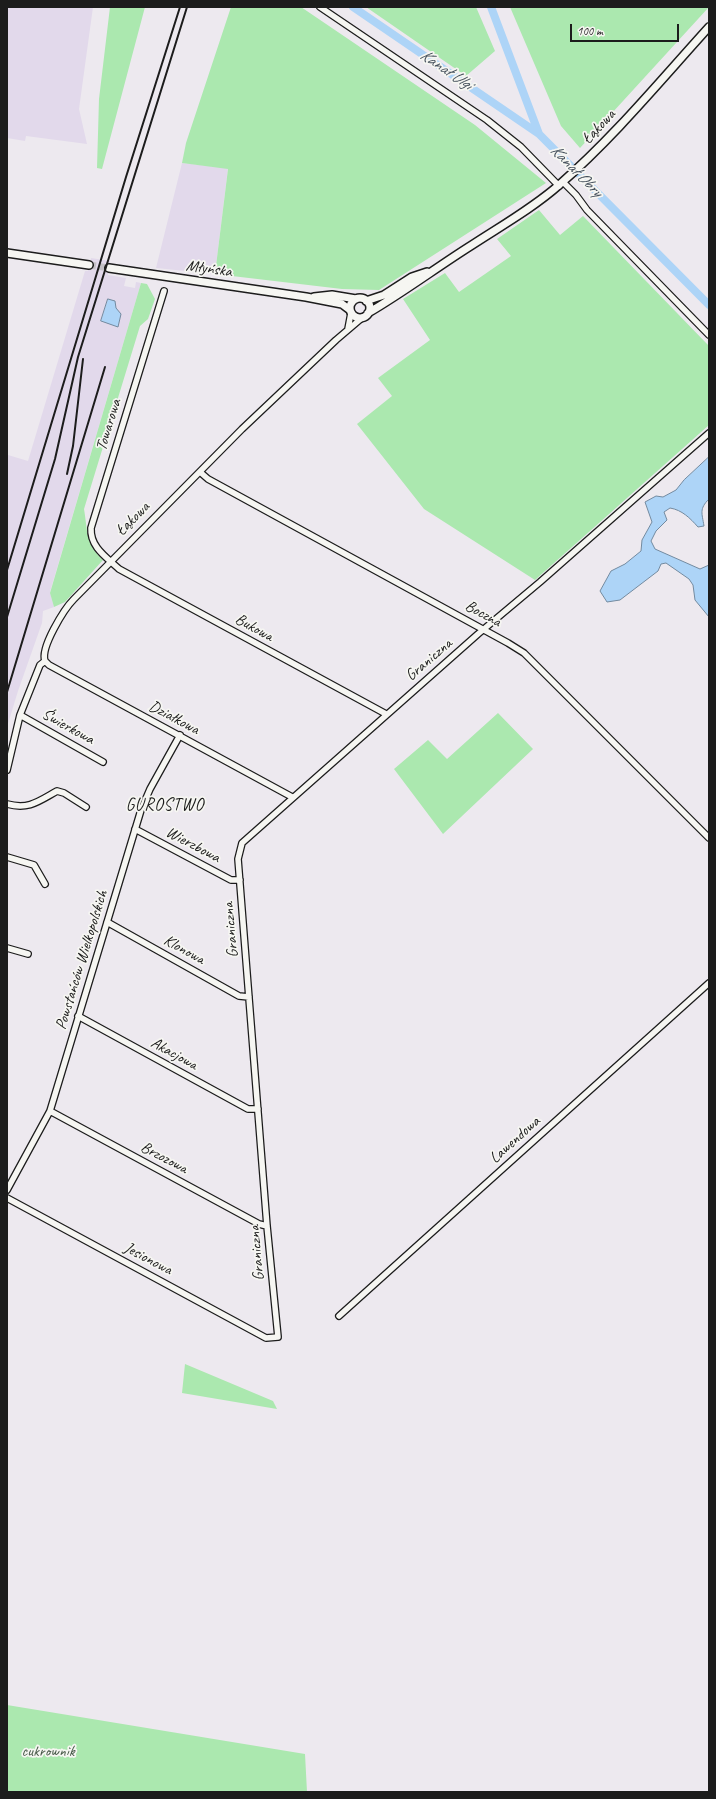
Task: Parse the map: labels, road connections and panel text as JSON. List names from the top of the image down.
{
  "streets": {
    "street": [
      "Łąkowa",
      "Młyńska",
      "Towarowa",
      "Boczna",
      "Bukowa",
      "Graniczna",
      "Działkowa",
      "Świerkowa",
      "Wierzbowa",
      "Klonowa",
      "Powstańców Wielkopolskich",
      "Akacjowa",
      "Lawendowa",
      "Brzozowa",
      "Jesionowa"
    ]
  },
  "crossings": [
    ["Łąkowa", "Młyńska"],
    ["Łąkowa", "Towarowa"],
    ["Łąkowa", "Boczna"],
    ["Łąkowa", "Bukowa"],
    ["Łąkowa", "Działkowa"],
    ["Łąkowa", "Świerkowa"],
    ["Towarowa", "Bukowa"],
    ["Boczna", "Graniczna"],
    ["Bukowa", "Graniczna"],
    ["Graniczna", "Działkowa"],
    ["Graniczna", "Wierzbowa"],
    ["Graniczna", "Klonowa"],
    ["Graniczna", "Akacjowa"],
    ["Graniczna", "Brzozowa"],
    ["Graniczna", "Jesionowa"],
    ["Działkowa", "Powstańców Wielkopolskich"],
    ["Wierzbowa", "Powstańców Wielkopolskich"],
    ["Klonowa", "Powstańców Wielkopolskich"],
    ["Powstańców Wielkopolskich", "Akacjowa"],
    ["Powstańców Wielkopolskich", "Brzozowa"]
  ],
  "districts": ["GUROSTWO"],
  "water": ["Kanał Ulgi", "Kanał Obry"],
  "parks": ["cukrownik"],
  "scale_bar": "100 m"
}
